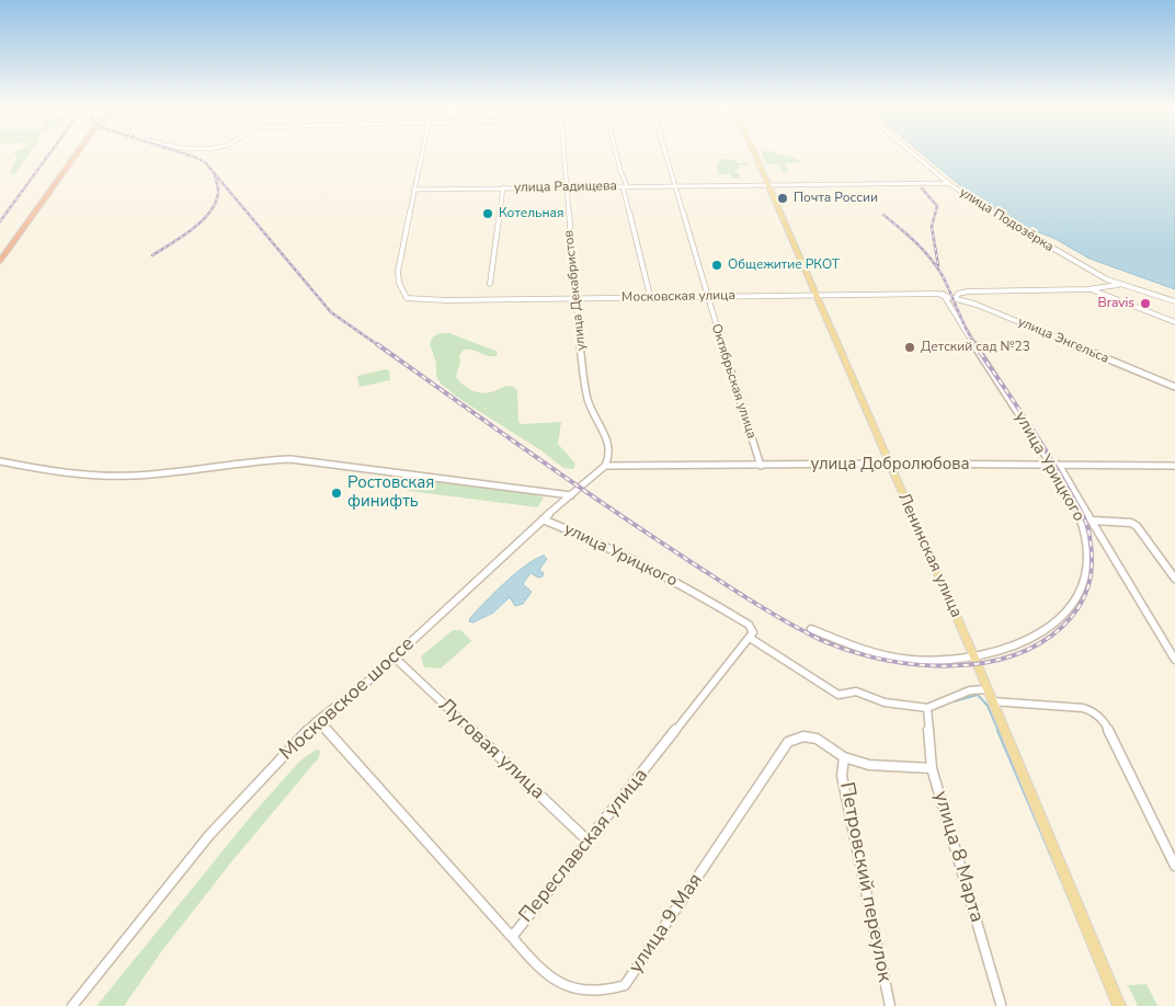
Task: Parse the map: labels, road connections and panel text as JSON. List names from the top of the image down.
{
  "streets": {
    "main road": ["Ленинская улица"],
    "street": [
      "улица Радищева",
      "улица Подозёрка",
      "улица Декабристов",
      "Московская улица",
      "улица Энгельса",
      "Октябрьская улица",
      "улица Добролюбова",
      "улица Урицкого",
      "Московское шоссе",
      "Луговая улица",
      "Переславская улица",
      "улица 8 Марта",
      "Петровский переулок",
      "улица 9 Мая"
    ]
  },
  "crossings": [
    ["улица Радищева", "улица Подозёрка"],
    ["улица Радищева", "улица Декабристов"],
    ["улица Радищева", "Московская улица"],
    ["улица Радищева", "Октябрьская улица"],
    ["улица Радищева", "Ленинская улица"],
    ["улица Подозёрка", "Московская улица"],
    ["улица Декабристов", "Московская улица"],
    ["улица Декабристов", "улица Добролюбова"],
    ["улица Декабристов", "Московское шоссе"],
    ["Московская улица", "улица Энгельса"],
    ["Московская улица", "Октябрьская улица"],
    ["Московская улица", "улица Урицкого"],
    ["Московская улица", "Ленинская улица"],
    ["улица Энгельса", "улица Урицкого"],
    ["Октябрьская улица", "улица Добролюбова"],
    ["улица Добролюбова", "улица Урицкого"],
    ["улица Добролюбова", "Ленинская улица"],
    ["улица Добролюбова", "Московское шоссе"],
    ["улица Урицкого", "Ленинская улица"],
    ["улица Урицкого", "Московское шоссе"],
    ["улица Урицкого", "Переславская улица"],
    ["улица Урицкого", "улица 8 Марта"],
    ["Московское шоссе", "Луговая улица"],
    ["Московское шоссе", "Переславская улица"],
    ["Луговая улица", "Переславская улица"],
    ["Петровский переулок", "улица 9 Мая"]
  ],
  "places": [
    "Почта России",
    "Котельная",
    "Общежитие РКОТ",
    "Bravis",
    "Детский сад №23",
    "Ростовская финифть"
  ]
}
